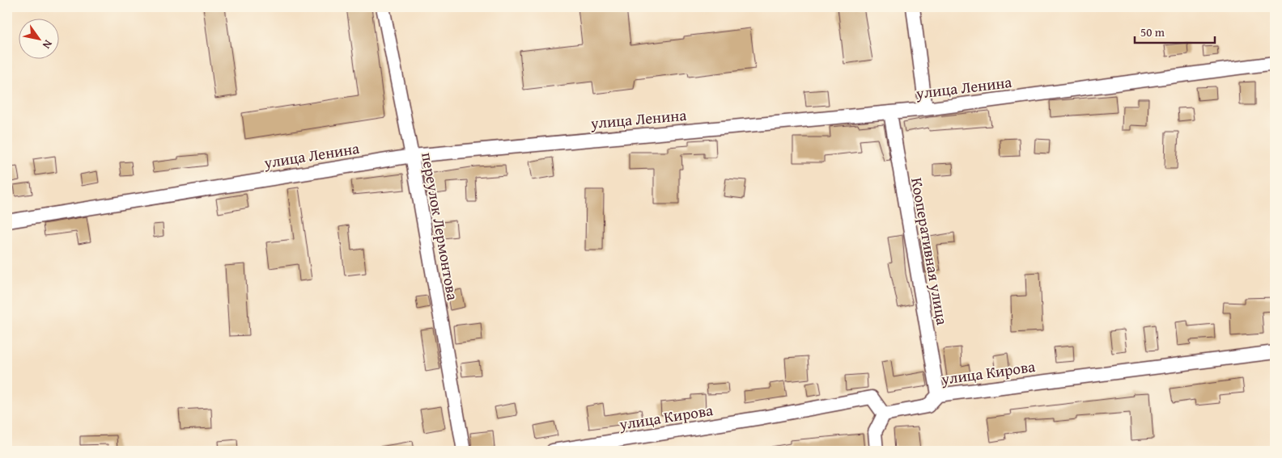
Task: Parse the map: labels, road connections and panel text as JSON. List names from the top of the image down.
{
  "streets": {
    "street": [
      "улица Ленина",
      "переулок Лермонтова",
      "Кооперативная улица",
      "улица Кирова"
    ]
  },
  "crossings": [
    ["улица Ленина", "переулок Лермонтова"],
    ["улица Ленина", "Кооперативная улица"],
    ["Кооперативная улица", "улица Кирова"]
  ],
  "scale_bar": "50 m",
  "north": "bottom right"
}
